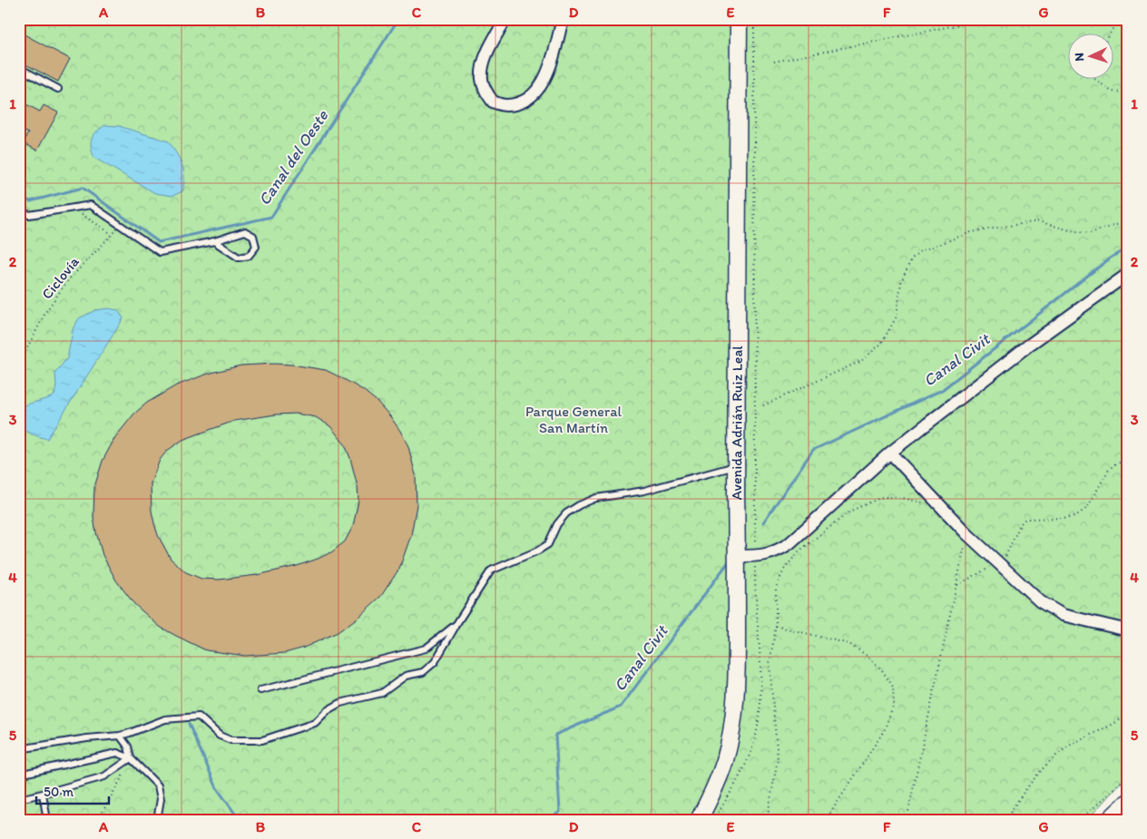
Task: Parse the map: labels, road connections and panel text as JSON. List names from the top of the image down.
{
  "streets": {
    "street": ["Avenida Adrián Ruiz Leal"],
    "path": ["Ciclovía"]
  },
  "water": ["Canal del Oeste", "Canal Civit"],
  "parks": ["Parque General San Martín"],
  "scale_bar": "50 m",
  "north": "left",
  "grid": {
    "columns": [
      "A",
      "B",
      "C",
      "D",
      "E",
      "F",
      "G"
    ],
    "rows": [
      "1",
      "2",
      "3",
      "4",
      "5"
    ]
  }
}
